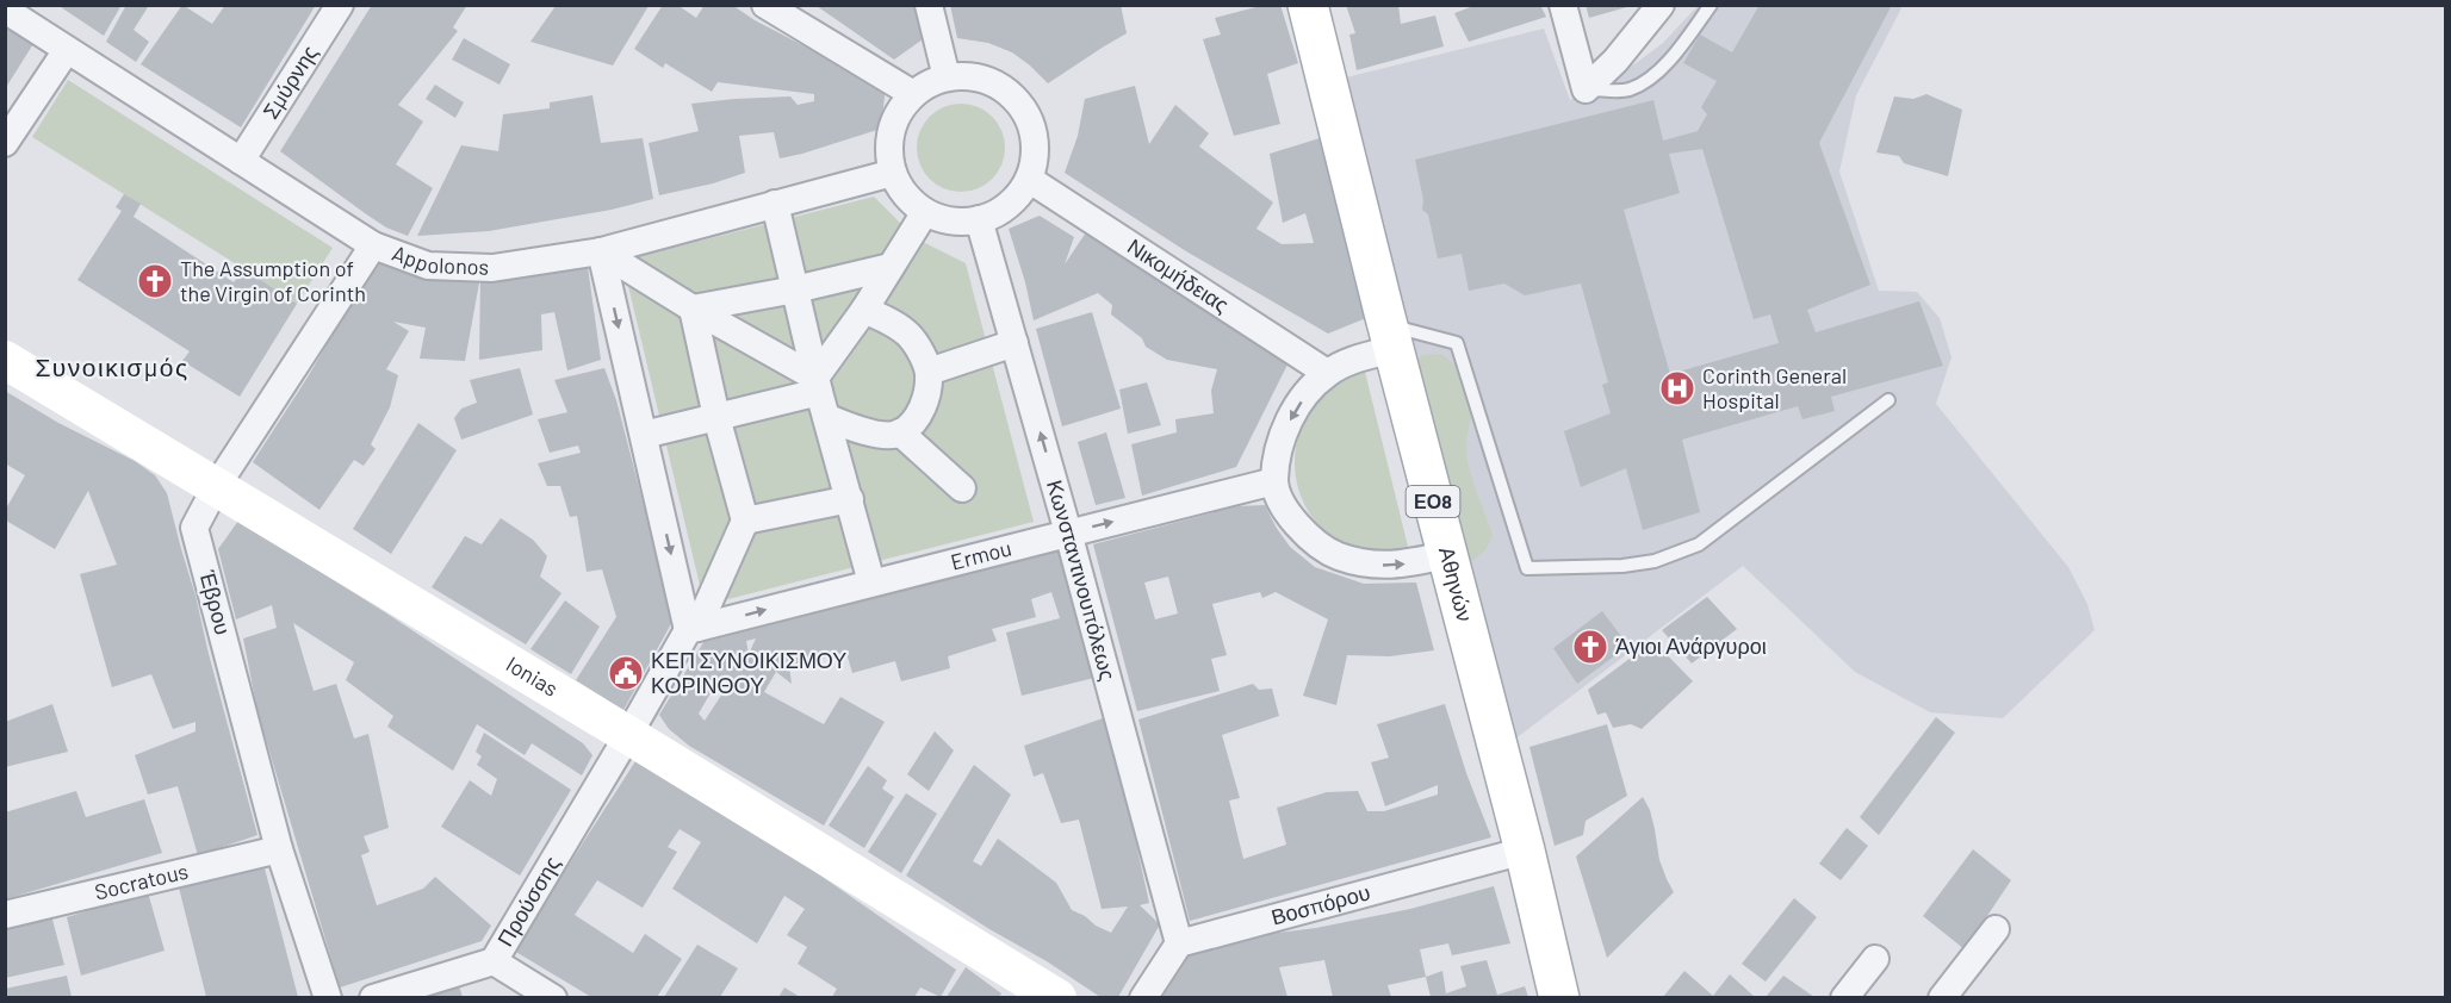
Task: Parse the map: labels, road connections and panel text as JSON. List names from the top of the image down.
{
  "streets": {
    "main road": ["ΕΟ8", "Αθηνών"],
    "street": [
      "Σμύρνης",
      "Appolonos",
      "Νικομήδειας",
      "Ermou",
      "Κωνσταντινουπόλεως",
      "Έβρου",
      "Ionias",
      "Socratous",
      "Προύσσης",
      "Βοσπόρου"
    ]
  },
  "crossings": [
    ["Σμύρνης", "Appolonos"],
    ["Appolonos", "Νικομήδειας"],
    ["Appolonos", "Κωνσταντινουπόλεως"],
    ["Appolonos", "Έβρου"],
    ["Νικομήδειας", "Κωνσταντινουπόλεως"],
    ["Ermou", "Κωνσταντινουπόλεως"],
    ["Ermou", "Προύσσης"],
    ["Κωνσταντινουπόλεως", "Βοσπόρου"],
    ["Αθηνών", "Βοσπόρου"],
    ["Έβρου", "Ionias"],
    ["Έβρου", "Socratous"],
    ["Ionias", "Προύσσης"]
  ],
  "districts": ["Συνοικισμός"],
  "places": {
    "church": ["The Assumption of the Virgin of Corinth", "Άγιοι Ανάργυροι"],
    "hospital": ["Corinth General Hospital"],
    "public building": ["ΚΕΠ ΣΥΝΟΙΚΙΣΜΟΥ ΚΟΡΙΝΘΟΥ"]
  }
}
